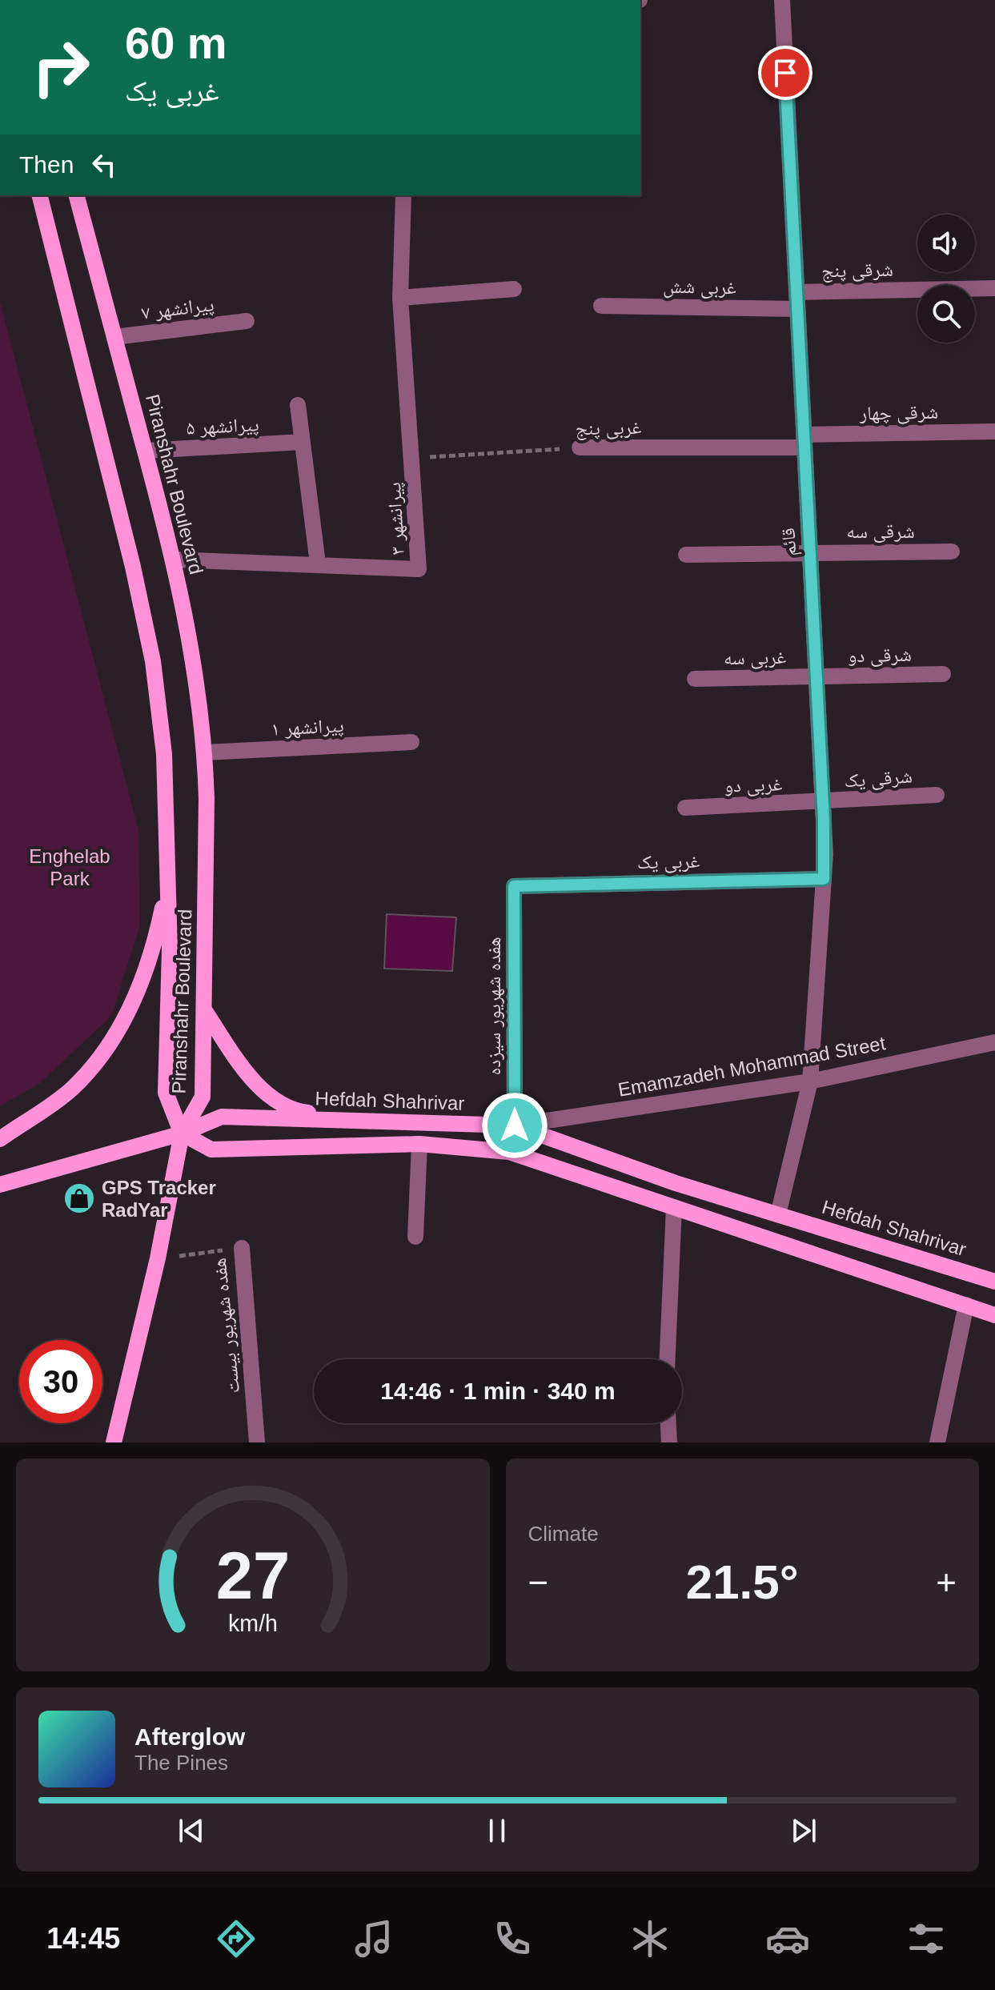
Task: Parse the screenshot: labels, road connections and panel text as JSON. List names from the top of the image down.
{
  "streets": {
    "main road": ["Piranshahr Boulevard", "Hefdah Shahrivar"],
    "street": [
      "شرقی پنج",
      "غربی شش",
      "پیرانشهر ۷",
      "شرقی چهار",
      "پیرانشهر ۵",
      "غربی پنج",
      "پیرانشهر ۳",
      "شرقی سه",
      "قائم",
      "شرقی دو",
      "غربی سه",
      "پیرانشهر ۱",
      "شرقی یک",
      "غربی دو",
      "غربی یک",
      "هفده شهریور سیزده",
      "Emamzadeh Mohammad Street",
      "هفده شهریور بیست"
    ]
  },
  "crossings": [
    ["شرقی پنج", "قائم"],
    ["غربی شش", "قائم"],
    ["پیرانشهر ۷", "Piranshahr Boulevard"],
    ["شرقی چهار", "غربی پنج"],
    ["شرقی چهار", "قائم"],
    ["پیرانشهر ۵", "Piranshahr Boulevard"],
    ["غربی پنج", "پیرانشهر ۳"],
    ["غربی پنج", "قائم"],
    ["Piranshahr Boulevard", "پیرانشهر ۳"],
    ["Piranshahr Boulevard", "پیرانشهر ۱"],
    ["Piranshahr Boulevard", "Hefdah Shahrivar"],
    ["شرقی سه", "قائم"],
    ["قائم", "شرقی دو"],
    ["قائم", "غربی سه"],
    ["قائم", "شرقی یک"],
    ["قائم", "غربی دو"],
    ["قائم", "غربی یک"],
    ["قائم", "Emamzadeh Mohammad Street"],
    ["قائم", "Hefdah Shahrivar"],
    ["شرقی دو", "غربی سه"],
    ["شرقی یک", "غربی دو"],
    ["غربی یک", "هفده شهریور سیزده"],
    ["هفده شهریور سیزده", "Emamzadeh Mohammad Street"],
    ["هفده شهریور سیزده", "Hefdah Shahrivar"],
    ["Emamzadeh Mohammad Street", "Hefdah Shahrivar"]
  ],
  "parks": ["Enghelab Park"],
  "places": {
    "shop": ["GPS Tracker RadYar"]
  },
  "page": {
    "turn": ["60 m", "غربی یک"],
    "then": "Then",
    "limit": "30",
    "trip": "14:46 · 1 min · 340 m",
    "tile": "Climate",
    "heat": ["−", "21.5°", "+"],
    "song": ["Afterglow", "The Pines"],
    "tabs": "14:45",
    "gauge": ["27", "km/h"]
  }
}
